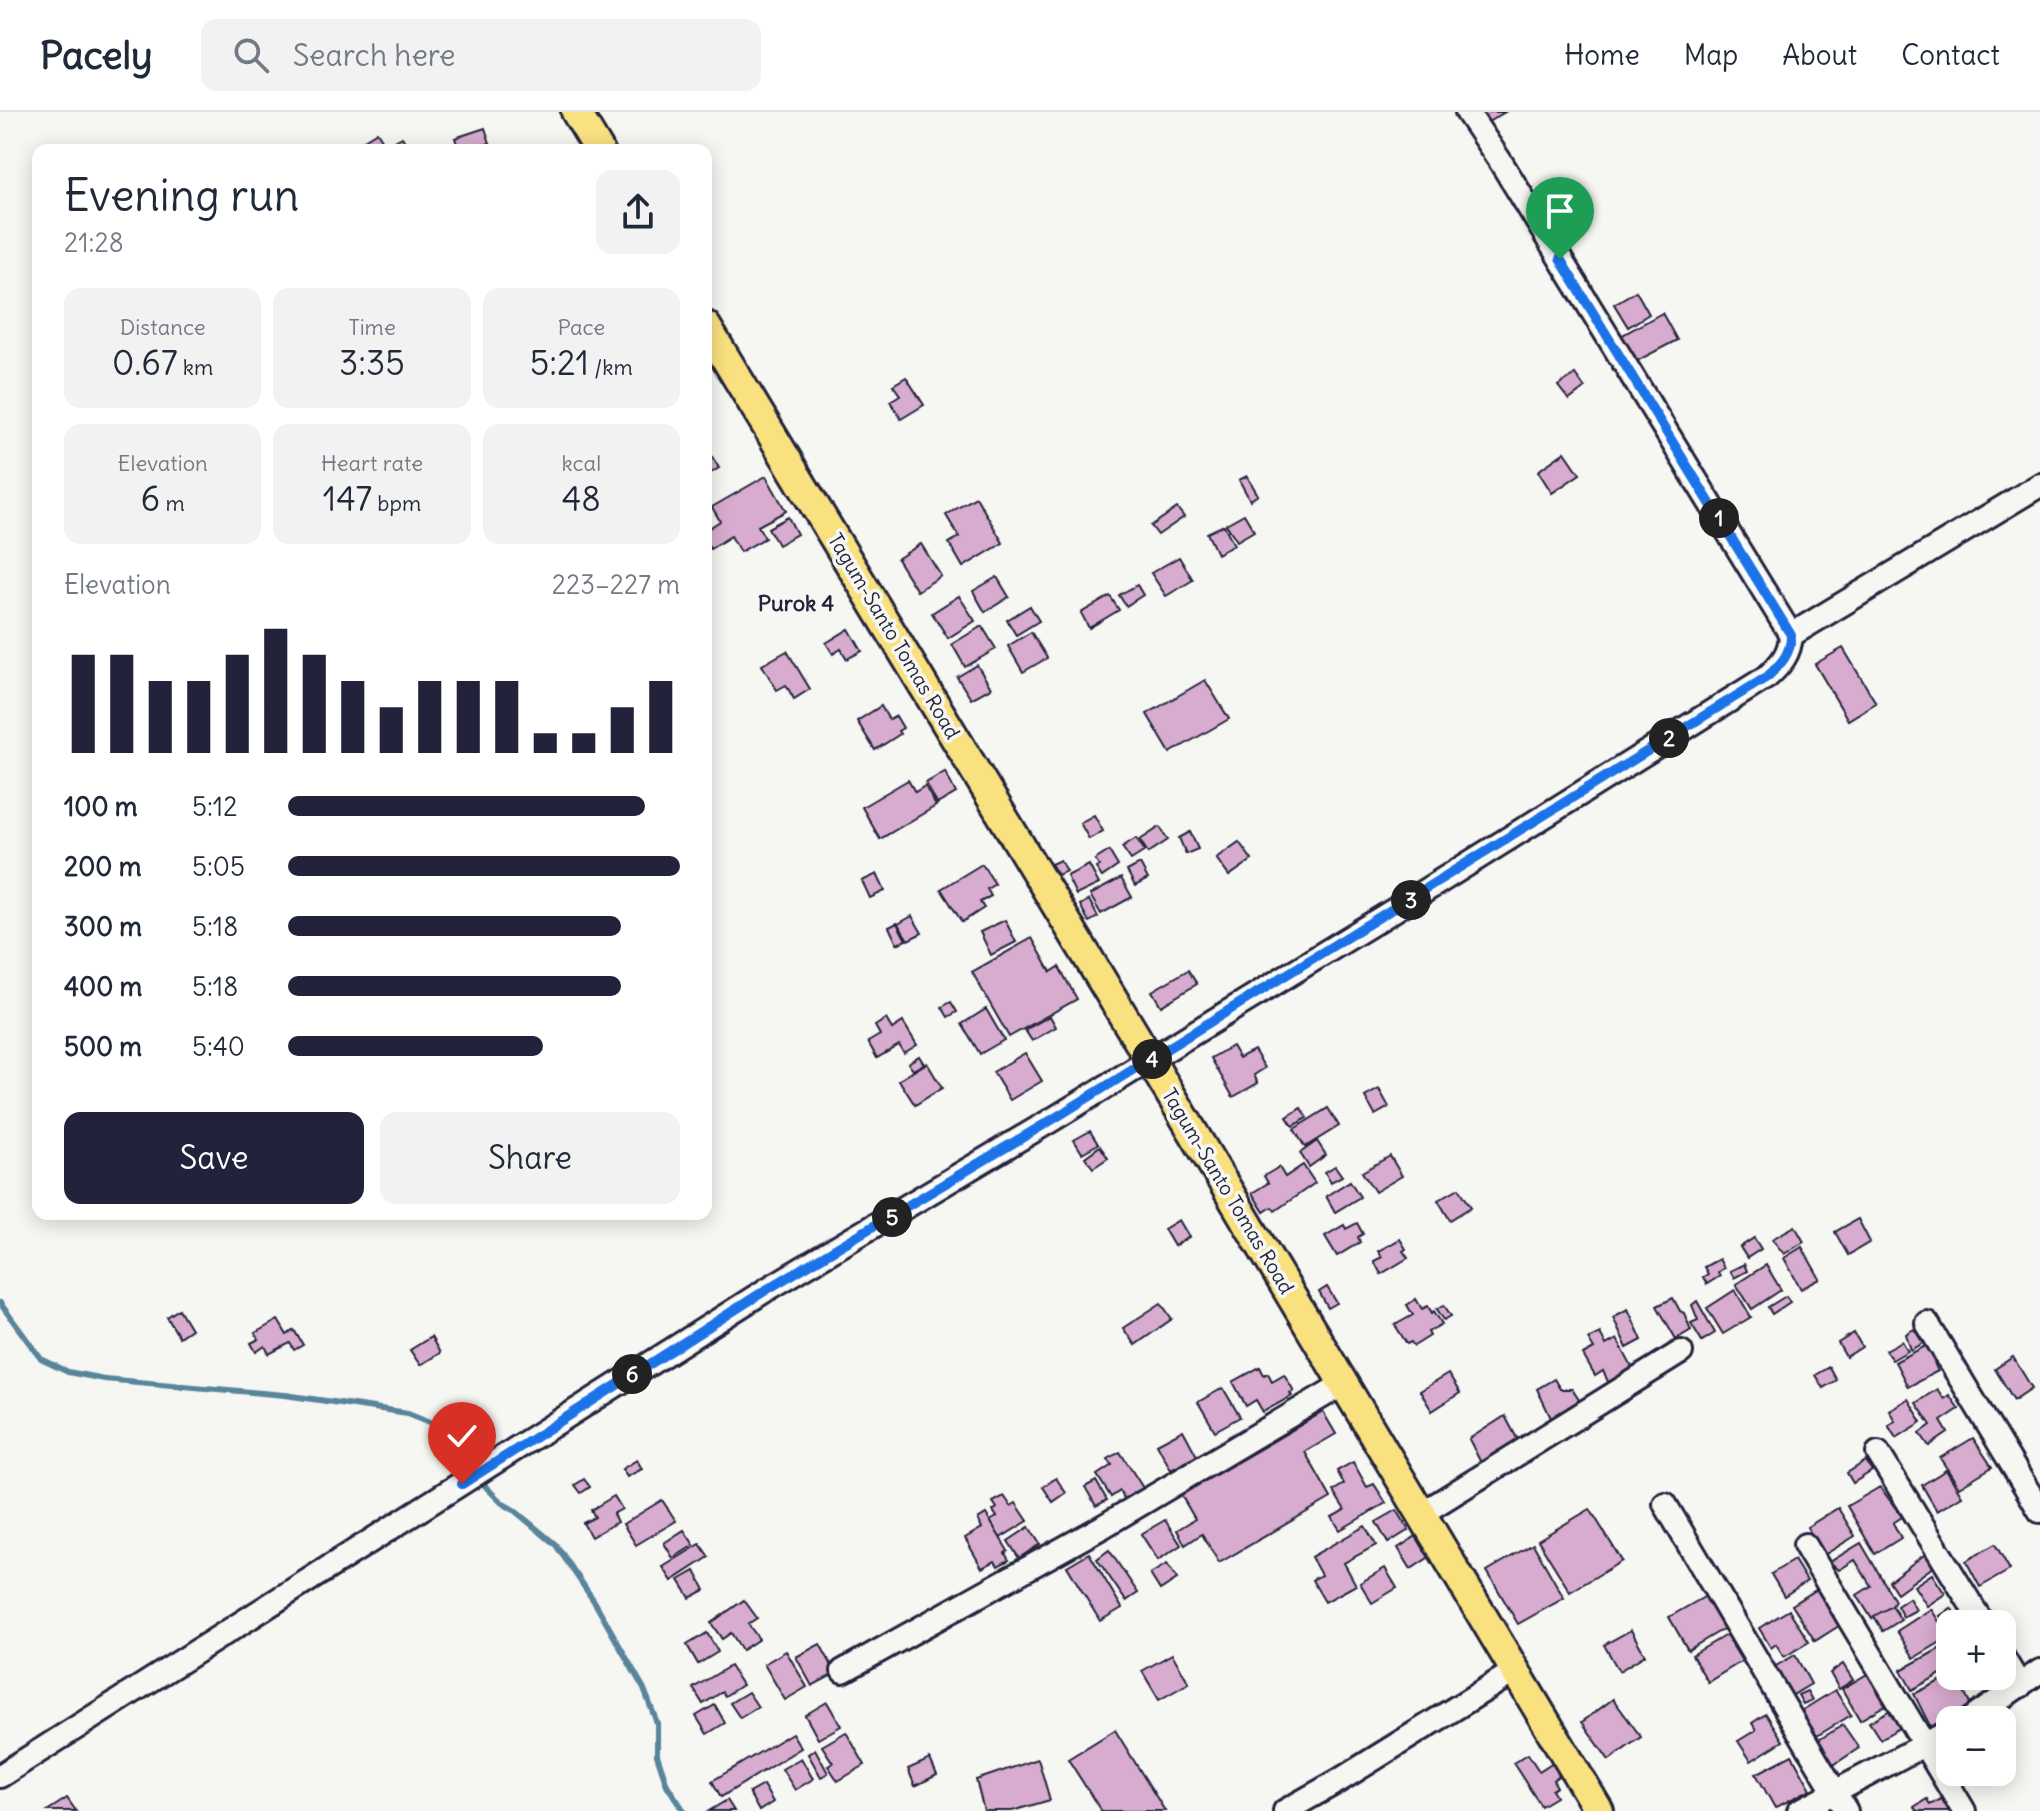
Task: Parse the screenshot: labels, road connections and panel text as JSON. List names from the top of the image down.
{
  "streets": {
    "main road": ["Tagum-Santo Tomas Road"]
  },
  "districts": ["Purok 4"],
  "page": {
    "header": "Pacely",
    "search": "Search here",
    "nav": [
      "Home",
      "Map",
      "About",
      "Contact"
    ],
    "heading": ["Evening run", "21:28"],
    "stats": [
      ["Distance", "0.67 km"],
      ["Time", "3:35"],
      ["Pace", "5:21 /km"],
      ["Elevation", "6 m"],
      ["Heart rate", "147 bpm"],
      ["kcal", "48"]
    ],
    "pins": [
      "1",
      "2",
      "3",
      "4",
      "5",
      "6"
    ],
    "chart": ["Elevation", "223–227 m"],
    "list": [
      {
        "name": "100 m",
        "note": "5:12"
      },
      {
        "name": "200 m",
        "note": "5:05"
      },
      {
        "name": "300 m",
        "note": "5:18"
      },
      {
        "name": "400 m",
        "note": "5:18"
      },
      {
        "name": "500 m",
        "note": "5:40"
      }
    ],
    "buttons": ["Save", "Share"],
    "map_buttons": ["+", "−"]
  }
}
